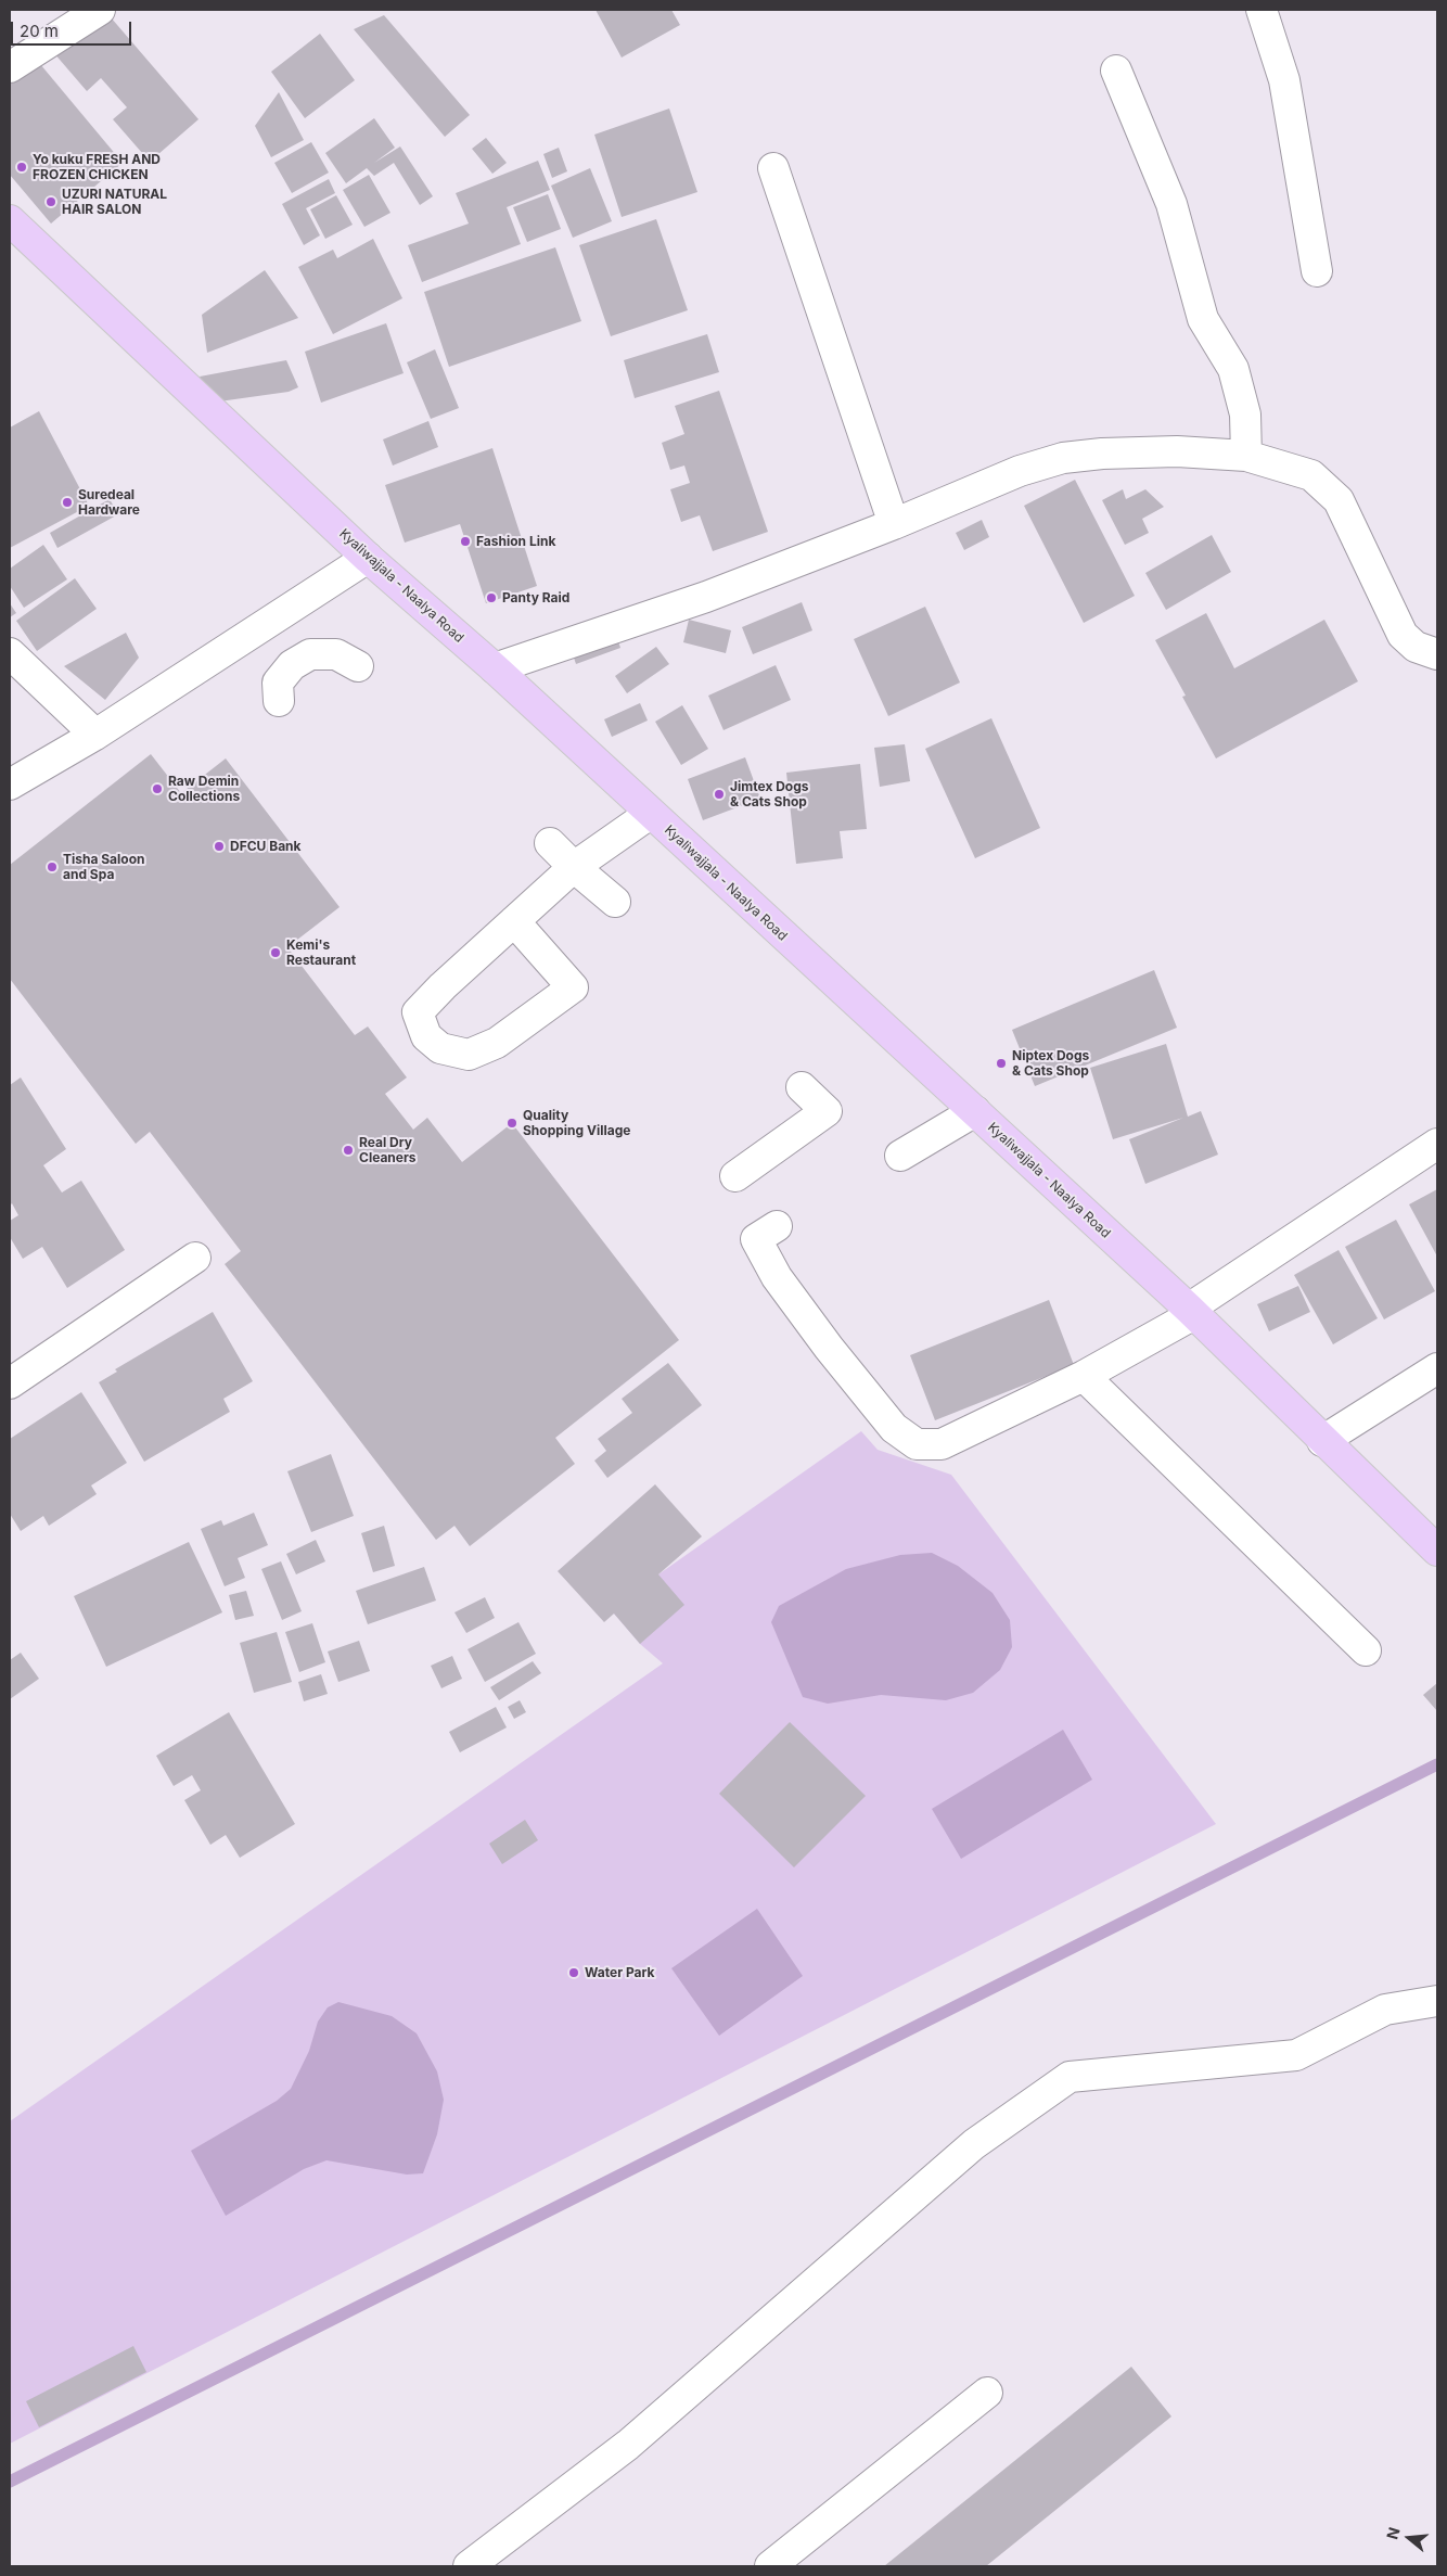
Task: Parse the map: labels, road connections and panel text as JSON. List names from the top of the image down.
{
  "streets": {
    "main road": ["Kyaliwajjala - Naalya Road"]
  },
  "places": [
    "Yo kuku FRESH AND FROZEN CHICKEN",
    "UZURI NATURAL HAIR SALON",
    "Suredeal Hardware",
    "Fashion Link",
    "Panty Raid",
    "Raw Demin Collections",
    "Jimtex Dogs & Cats Shop",
    "DFCU Bank",
    "Tisha Saloon and Spa",
    "Kemi's Restaurant",
    "Niptex Dogs & Cats Shop",
    "Quality Shopping Village",
    "Real Dry Cleaners",
    "Water Park"
  ],
  "scale_bar": "20 m",
  "north": "left"
}
